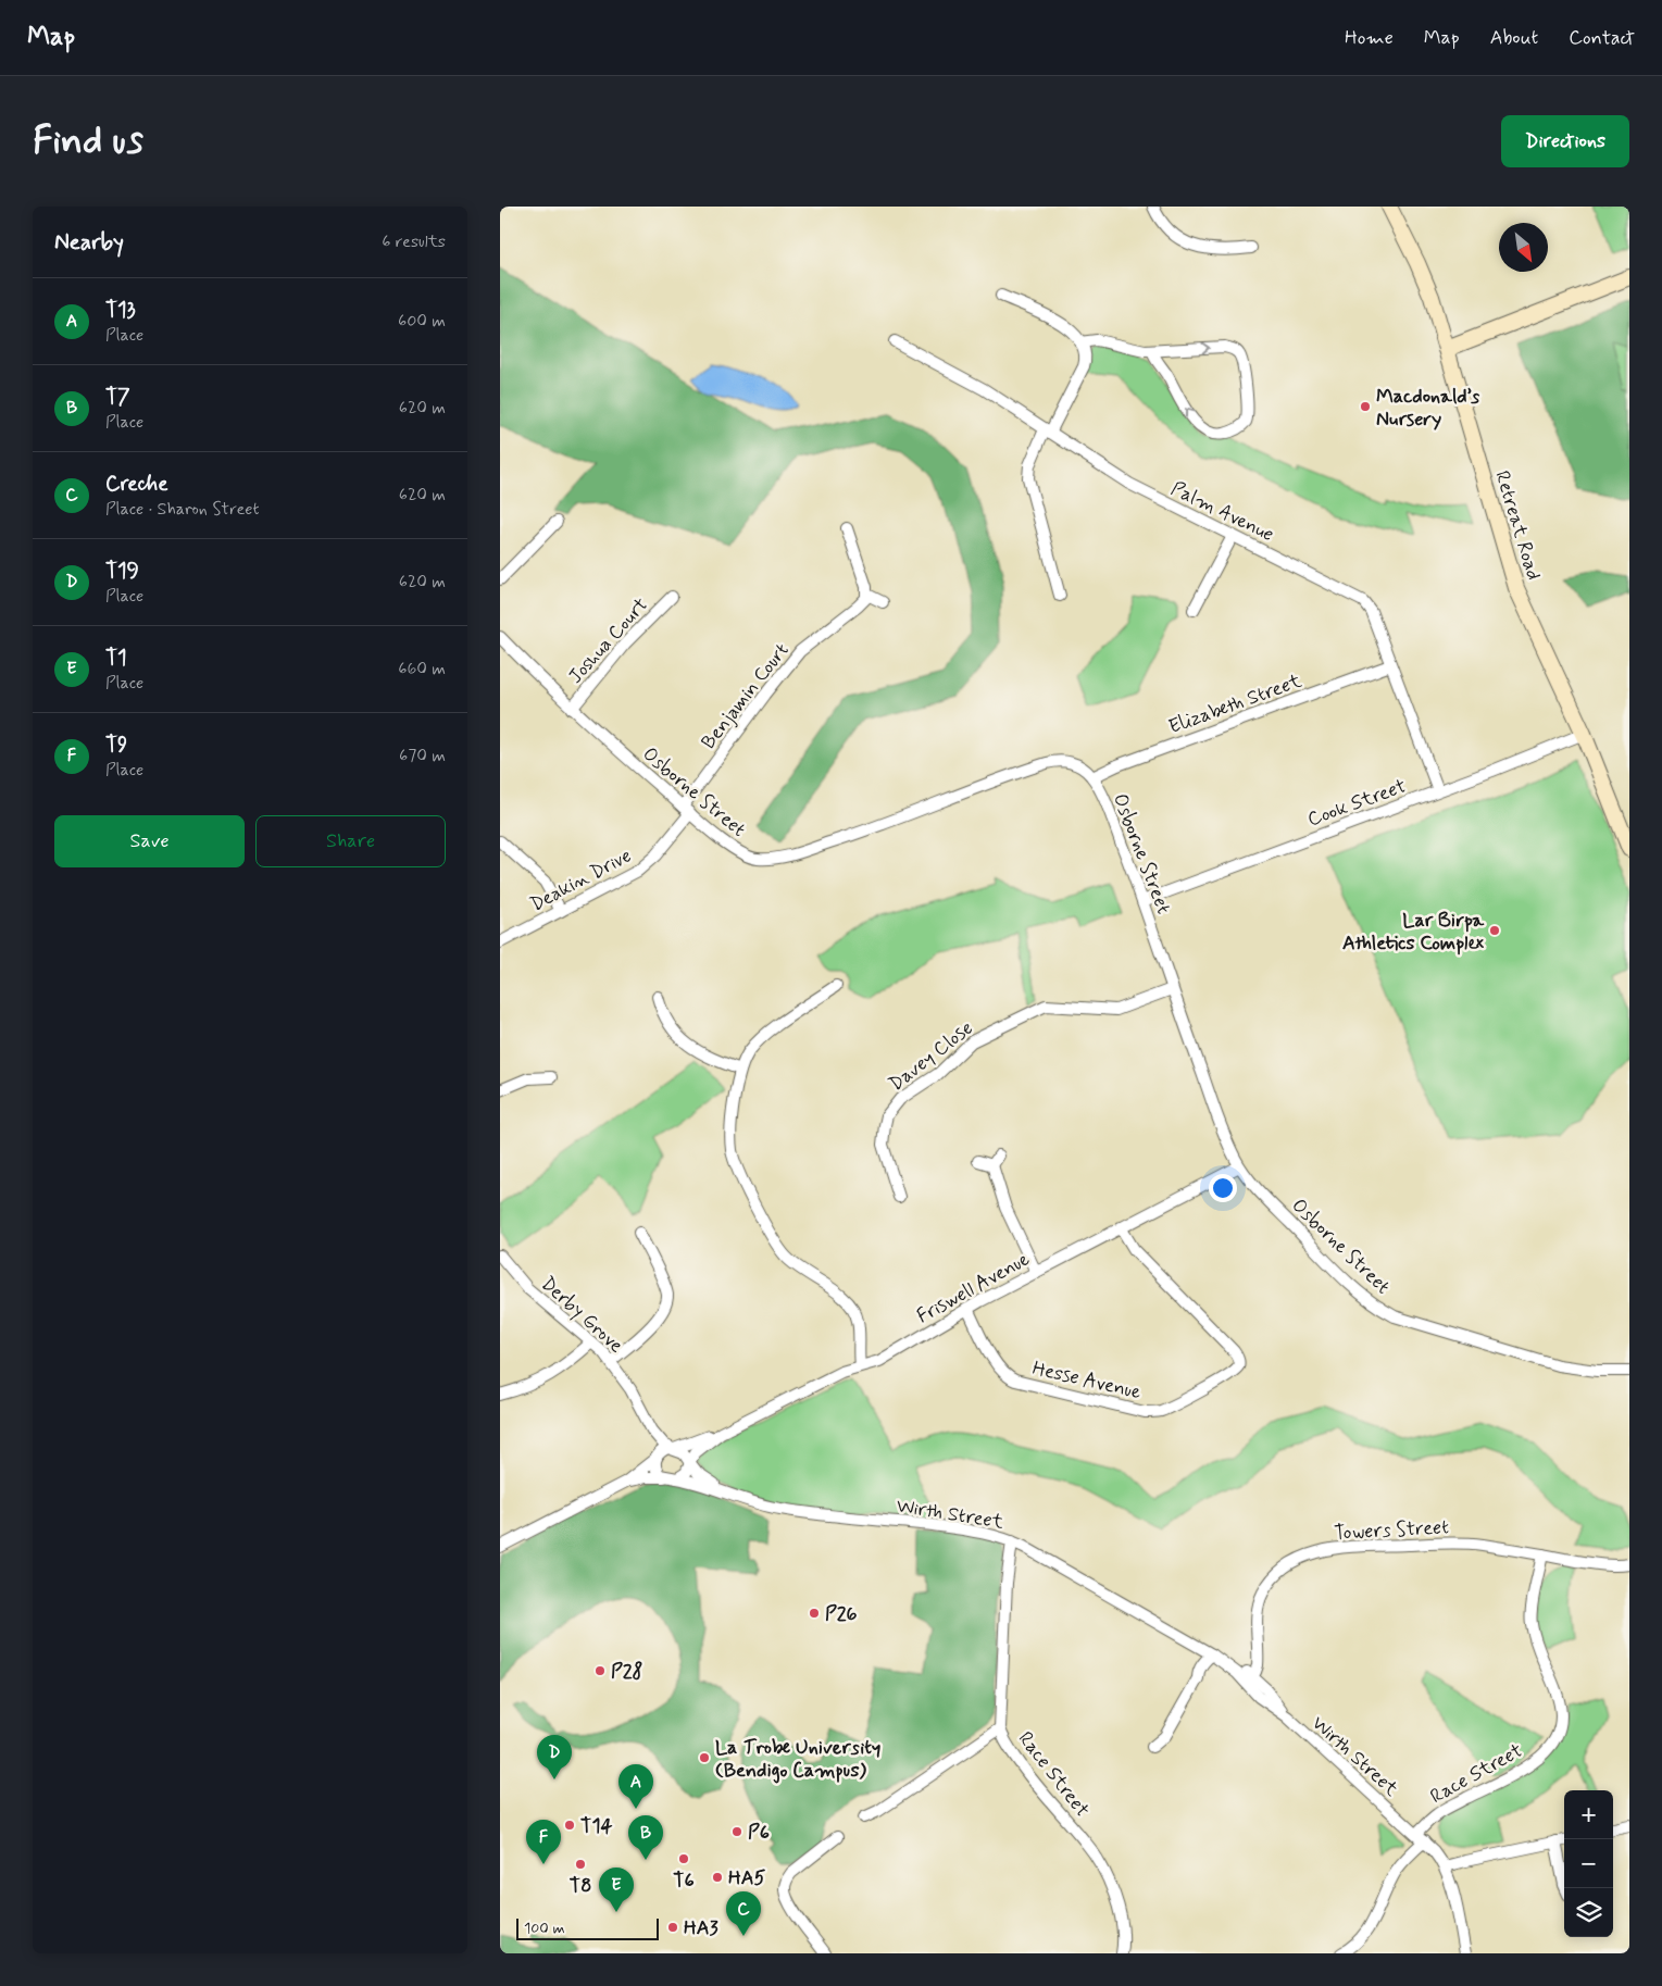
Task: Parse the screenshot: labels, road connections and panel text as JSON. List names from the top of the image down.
{
  "streets": {
    "street": [
      "Palm Avenue",
      "Retreat Road",
      "Joshua Court",
      "Benjamin Court",
      "Elizabeth Street",
      "Osborne Street",
      "Cook Street",
      "Deakin Drive",
      "Davey Close",
      "Friswell Avenue",
      "Derby Grove",
      "Hesse Avenue",
      "Wirth Street",
      "Towers Street",
      "Race Street"
    ]
  },
  "crossings": [
    ["Palm Avenue", "Elizabeth Street"],
    ["Palm Avenue", "Cook Street"],
    ["Retreat Road", "Cook Street"],
    ["Joshua Court", "Osborne Street"],
    ["Benjamin Court", "Osborne Street"],
    ["Benjamin Court", "Deakin Drive"],
    ["Elizabeth Street", "Osborne Street"],
    ["Osborne Street", "Cook Street"],
    ["Osborne Street", "Deakin Drive"],
    ["Osborne Street", "Davey Close"],
    ["Osborne Street", "Friswell Avenue"],
    ["Friswell Avenue", "Derby Grove"],
    ["Friswell Avenue", "Hesse Avenue"],
    ["Friswell Avenue", "Wirth Street"],
    ["Derby Grove", "Wirth Street"],
    ["Wirth Street", "Towers Street"],
    ["Wirth Street", "Race Street"],
    ["Towers Street", "Race Street"]
  ],
  "places": [
    "Macdonald’s Nursery",
    "Lar Birpa Athletics Complex",
    "P26",
    "P28",
    "La Trobe University (Bendigo Campus)",
    "T14",
    "P6",
    "T6",
    "T8",
    "HA5",
    "HA3"
  ],
  "scale_bar": "100 m",
  "north": "bottom right",
  "page": {
    "header": "Map",
    "nav": [
      "Home",
      "Map",
      "About",
      "Contact"
    ],
    "buttons": [
      "Directions",
      ["Save", "Share"]
    ],
    "title": "Find us",
    "heading": ["Nearby", "6 results"],
    "list": [
      {
        "mark": "A",
        "name": "T13",
        "note": "Place",
        "value": "600 m"
      },
      {
        "mark": "B",
        "name": "T7",
        "note": "Place",
        "value": "620 m"
      },
      {
        "mark": "C",
        "name": "Creche",
        "note": "Place · Sharon Street",
        "value": "620 m"
      },
      {
        "mark": "D",
        "name": "T19",
        "note": "Place",
        "value": "620 m"
      },
      {
        "mark": "E",
        "name": "T1",
        "note": "Place",
        "value": "660 m"
      },
      {
        "mark": "F",
        "name": "T9",
        "note": "Place",
        "value": "670 m"
      }
    ],
    "pins": [
      "D",
      "A",
      "B",
      "F",
      "E",
      "C"
    ],
    "map_buttons": ["+", "−"],
    "scale": "100 m"
  }
}
